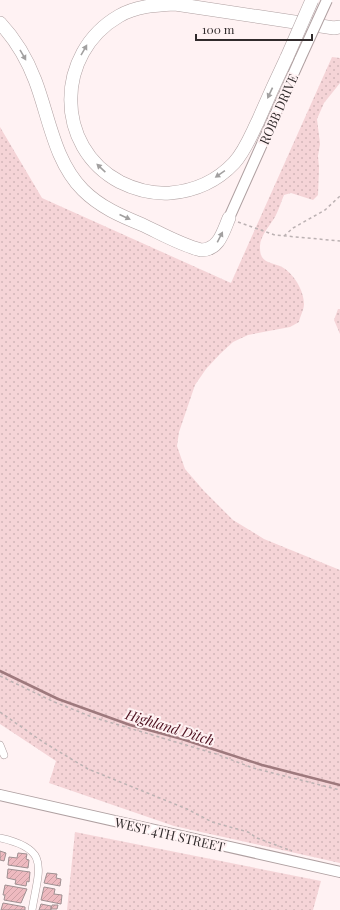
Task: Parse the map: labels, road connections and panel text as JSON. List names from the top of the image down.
{
  "streets": {
    "main road": ["ROBB DRIVE", "WEST 4TH STREET"]
  },
  "water": ["Highland Ditch"],
  "scale_bar": "100 m"
}
